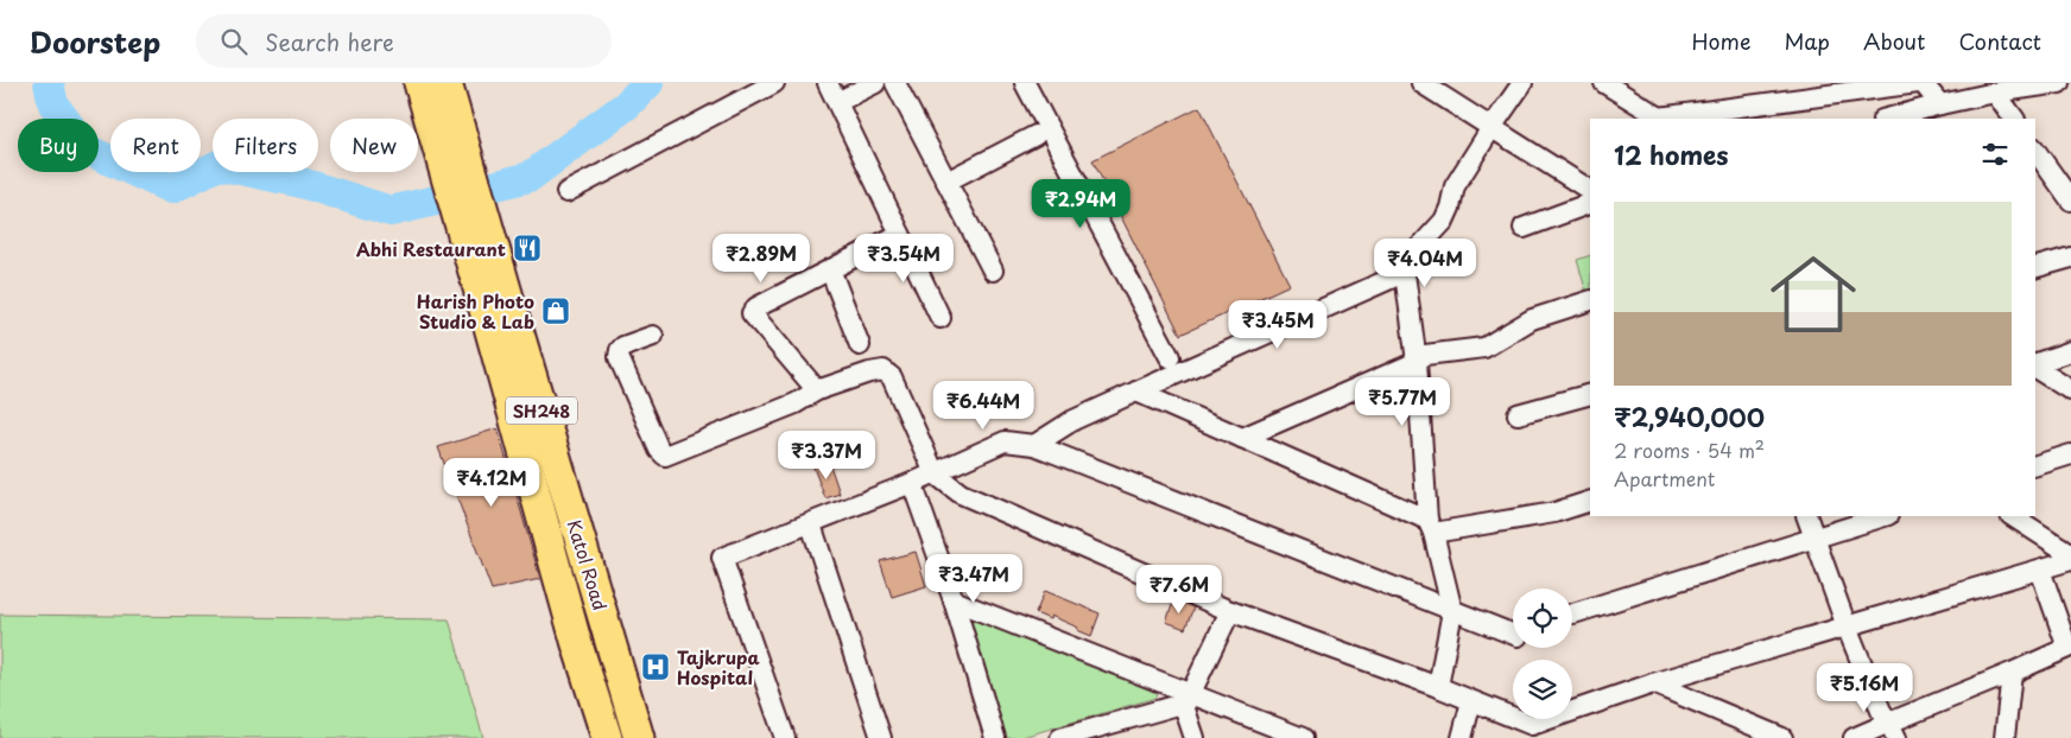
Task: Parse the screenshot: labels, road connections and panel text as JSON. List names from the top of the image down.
{
  "streets": {
    "main road": ["SH248", "Katol Road"]
  },
  "places": {
    "restaurant": ["Abhi Restaurant"],
    "shop": ["Harish Photo Studio & Lab"],
    "hospital": ["Tajkrupa Hospital"]
  },
  "page": {
    "header": "Doorstep",
    "search": "Search here",
    "nav": [
      "Home",
      "Map",
      "About",
      "Contact"
    ],
    "chip": [
      "Buy",
      "Rent",
      "Filters",
      "New"
    ],
    "heading": "12 homes",
    "price": [
      "₹2.94M",
      "₹2.89M",
      "₹3.54M",
      "₹4.04M",
      "₹3.45M",
      "₹5.77M",
      "₹6.44M",
      "₹3.37M",
      "₹4.12M",
      "₹3.47M",
      "₹7.6M",
      "₹5.16M"
    ],
    "list": [
      {
        "name": "₹2,940,000",
        "note": "2 rooms · 54 m² · Apartment"
      }
    ]
  }
}
